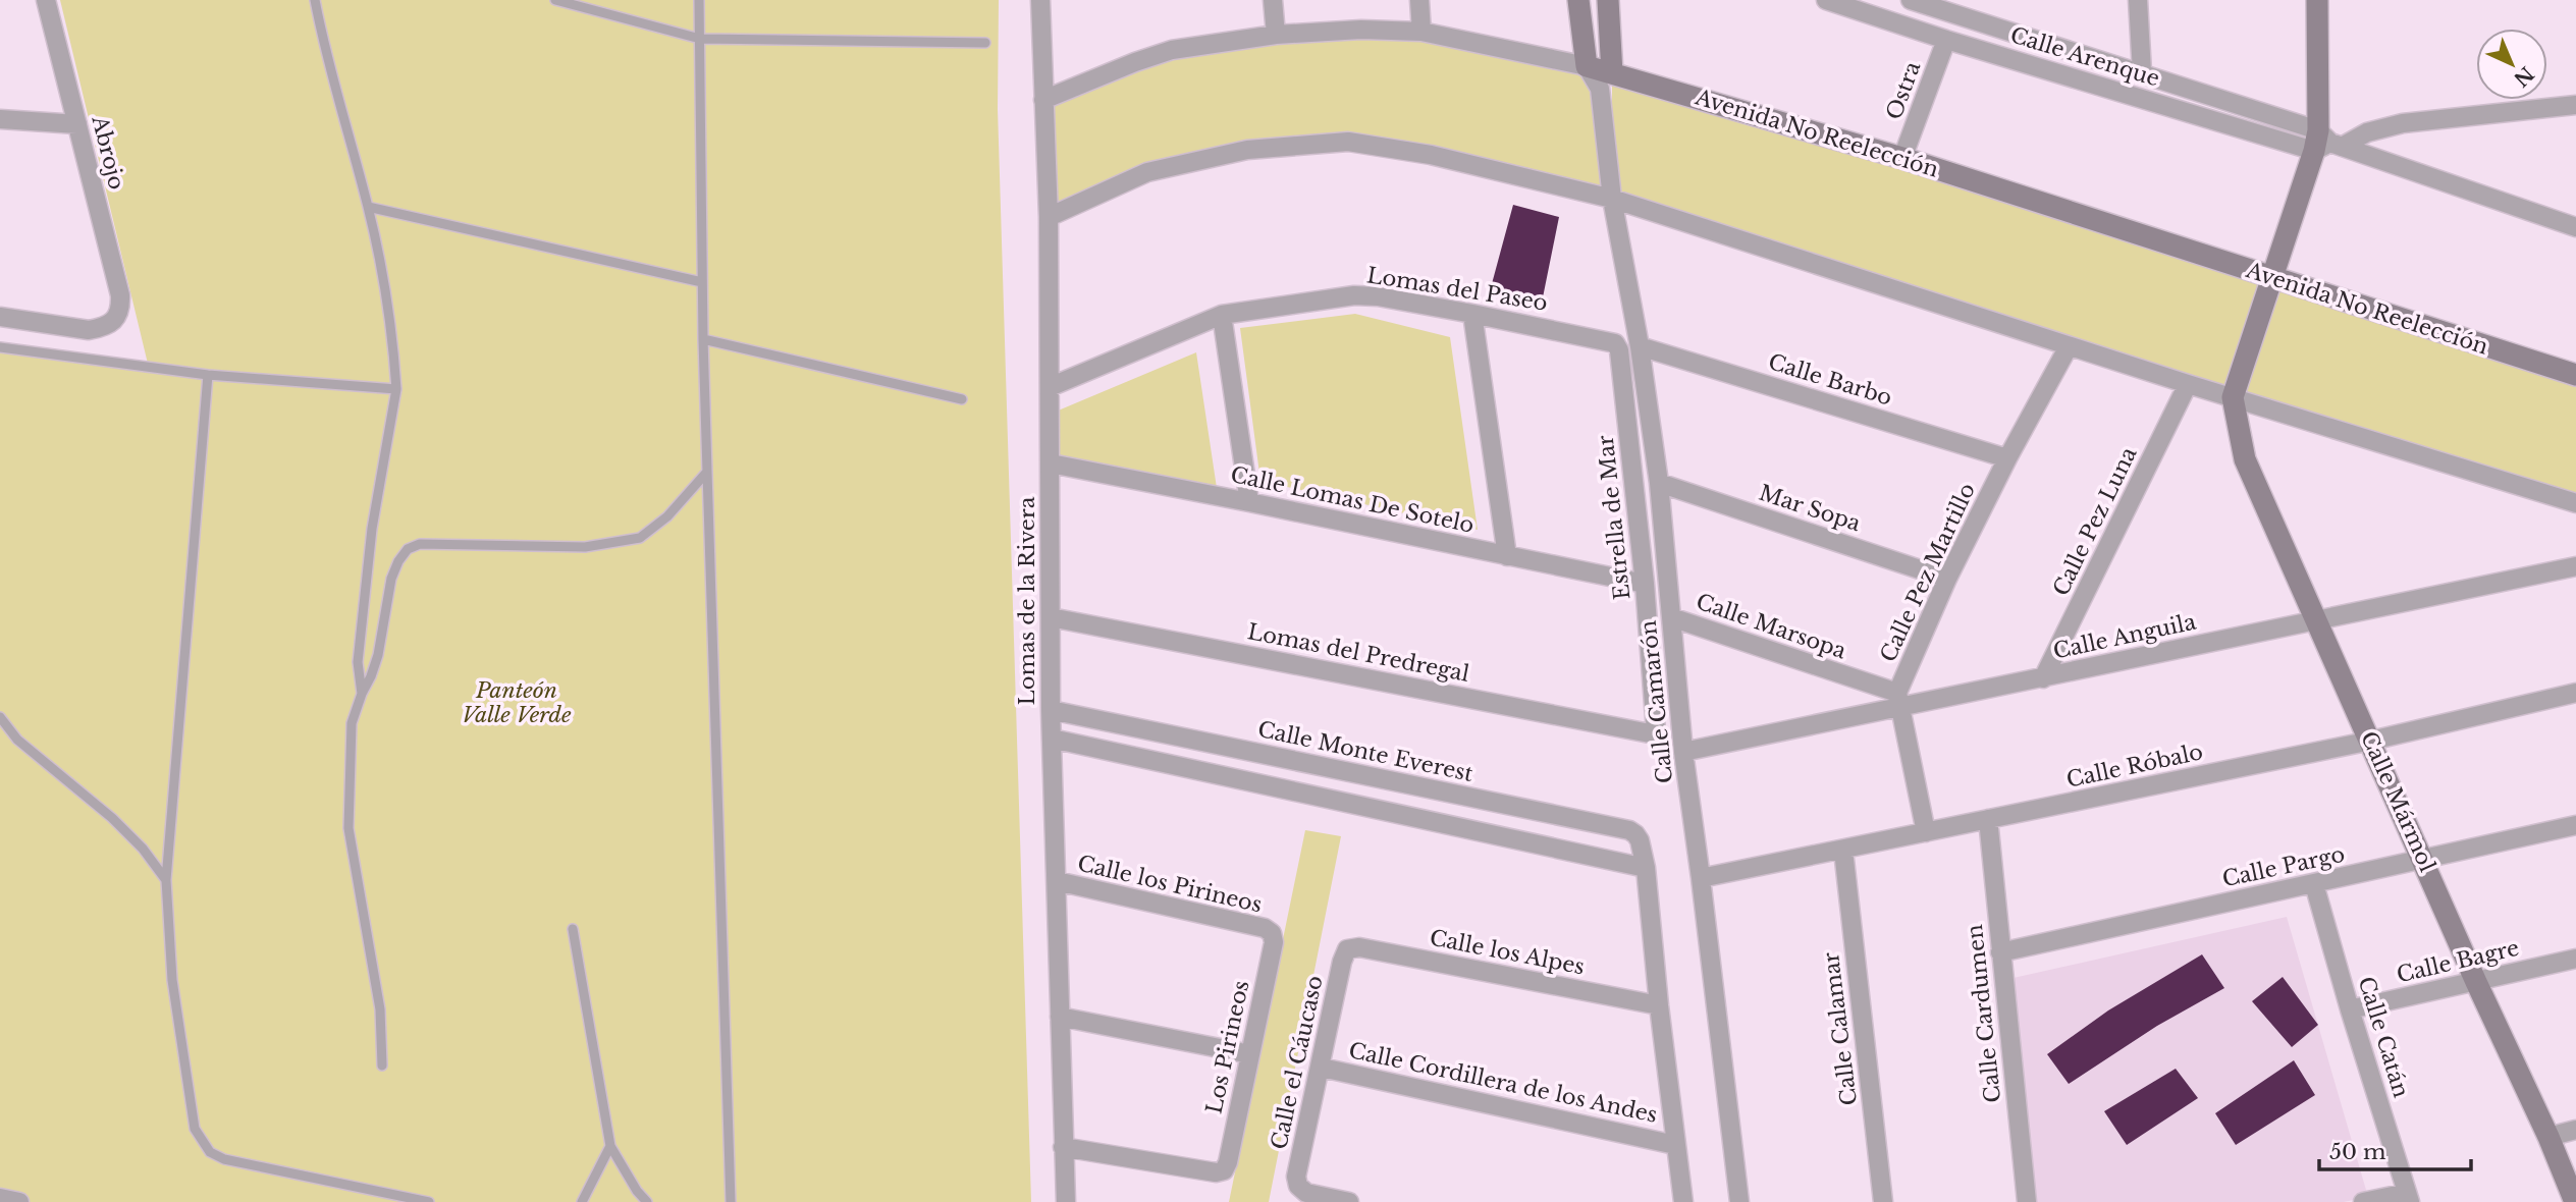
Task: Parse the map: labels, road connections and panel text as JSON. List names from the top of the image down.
{
  "streets": {
    "street": [
      "Calle Arenque",
      "Ostra",
      "Avenida No Reelección",
      "Abrojo",
      "Lomas del Paseo",
      "Calle Barbo",
      "Calle Lomas De Sotelo",
      "Mar Sopa",
      "Estrella de Mar",
      "Calle Pez Luna",
      "Calle Pez Martillo",
      "Lomas de la Rivera",
      "Calle Marsopa",
      "Calle Anguila",
      "Lomas del Predregal",
      "Calle Camarón",
      "Calle Monte Everest",
      "Calle Róbalo",
      "Calle Mármol",
      "Calle Pargo",
      "Calle los Pirineos",
      "Calle los Alpes",
      "Calle Bagre",
      "Calle Cardumen",
      "Calle Calamar",
      "Calle Catán",
      "Los Pirineos",
      "Calle el Cáucaso",
      "Calle Cordillera de los Andes"
    ]
  },
  "crossings": [
    ["Calle Arenque", "Ostra"],
    ["Ostra", "Avenida No Reelección"],
    ["Avenida No Reelección", "Lomas de la Rivera"],
    ["Avenida No Reelección", "Calle Camarón"],
    ["Lomas del Paseo", "Estrella de Mar"],
    ["Lomas del Paseo", "Lomas de la Rivera"],
    ["Calle Barbo", "Calle Pez Martillo"],
    ["Calle Barbo", "Calle Camarón"],
    ["Calle Lomas De Sotelo", "Estrella de Mar"],
    ["Calle Lomas De Sotelo", "Lomas de la Rivera"],
    ["Mar Sopa", "Calle Pez Martillo"],
    ["Mar Sopa", "Calle Camarón"],
    ["Estrella de Mar", "Lomas del Predregal"],
    ["Calle Pez Luna", "Calle Anguila"],
    ["Calle Pez Martillo", "Calle Marsopa"],
    ["Calle Pez Martillo", "Calle Anguila"],
    ["Lomas de la Rivera", "Lomas del Predregal"],
    ["Lomas de la Rivera", "Calle Monte Everest"],
    ["Lomas de la Rivera", "Calle los Pirineos"],
    ["Lomas de la Rivera", "Los Pirineos"],
    ["Calle Marsopa", "Calle Anguila"],
    ["Calle Marsopa", "Calle Camarón"],
    ["Calle Anguila", "Calle Camarón"],
    ["Calle Anguila", "Calle Mármol"],
    ["Calle Camarón", "Calle Róbalo"],
    ["Calle Monte Everest", "Calle los Alpes"],
    ["Calle Monte Everest", "Calle Cordillera de los Andes"],
    ["Calle Róbalo", "Calle Mármol"],
    ["Calle Róbalo", "Calle Cardumen"],
    ["Calle Róbalo", "Calle Calamar"],
    ["Calle Mármol", "Calle Pargo"],
    ["Calle Mármol", "Calle Bagre"],
    ["Calle Pargo", "Calle Cardumen"],
    ["Calle Pargo", "Calle Catán"],
    ["Calle los Pirineos", "Los Pirineos"],
    ["Calle los Alpes", "Calle el Cáucaso"],
    ["Calle Bagre", "Calle Catán"],
    ["Calle el Cáucaso", "Calle Cordillera de los Andes"]
  ],
  "parks": ["Panteón Valle Verde"],
  "scale_bar": "50 m",
  "north": "bottom right"
}
